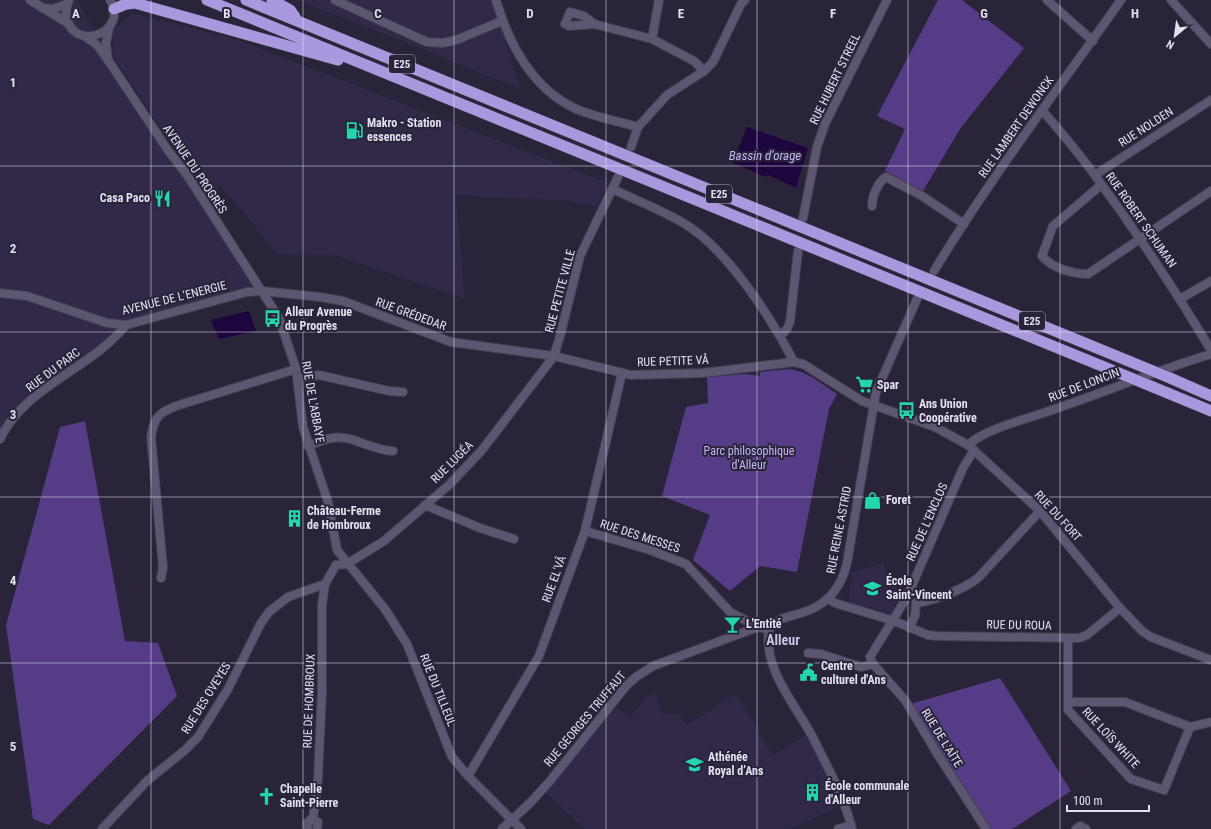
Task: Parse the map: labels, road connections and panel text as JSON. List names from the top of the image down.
{
  "streets": {
    "highway": ["E25"],
    "street": [
      "RUE HUBERT STREEL",
      "RUE LAMBERT DEWONCK",
      "RUE NOLDEN",
      "AVENUE DU PROGRÈS",
      "RUE ROBERT SCHUMAN",
      "RUE PETITE VILLE",
      "AVENUE DE L'ENERGIE",
      "RUE GRÉDEDAR",
      "RUE PETITE VÂ",
      "RUE DU PARC",
      "RUE DE LONCIN",
      "RUE DE L'ABBAYE",
      "RUE LUGÉA",
      "RUE DU FORT",
      "RUE DE L'ENCLOS",
      "RUE REINE ASTRID",
      "RUE DES MESSES",
      "RUE EL'VÂ",
      "RUE DU ROUA",
      "RUE DU TILLEUL",
      "RUE DES OVEYES",
      "RUE DE HOMBROUX",
      "RUE GEORGES TRUFFAUT",
      "RUE DE L'AÎTE",
      "RUE LOÏS WHITE"
    ]
  },
  "crossings": [
    ["RUE LAMBERT DEWONCK", "RUE ROBERT SCHUMAN"],
    ["RUE NOLDEN", "RUE ROBERT SCHUMAN"],
    ["AVENUE DU PROGRÈS", "AVENUE DE L'ENERGIE"],
    ["AVENUE DU PROGRÈS", "RUE GRÉDEDAR"],
    ["AVENUE DU PROGRÈS", "RUE DE L'ABBAYE"],
    ["RUE PETITE VILLE", "RUE GRÉDEDAR"],
    ["RUE PETITE VILLE", "RUE PETITE VÂ"],
    ["RUE PETITE VILLE", "RUE LUGÉA"],
    ["AVENUE DE L'ENERGIE", "RUE GRÉDEDAR"],
    ["AVENUE DE L'ENERGIE", "RUE DU PARC"],
    ["AVENUE DE L'ENERGIE", "RUE DE L'ABBAYE"],
    ["RUE GRÉDEDAR", "RUE PETITE VÂ"],
    ["RUE GRÉDEDAR", "RUE DE L'ABBAYE"],
    ["RUE GRÉDEDAR", "RUE LUGÉA"],
    ["RUE PETITE VÂ", "RUE LUGÉA"],
    ["RUE PETITE VÂ", "RUE DU FORT"],
    ["RUE PETITE VÂ", "RUE EL'VÂ"],
    ["RUE DE LONCIN", "RUE DU FORT"],
    ["RUE DE LONCIN", "RUE DE L'ENCLOS"],
    ["RUE DE L'ABBAYE", "RUE LUGÉA"],
    ["RUE DE L'ABBAYE", "RUE DU TILLEUL"],
    ["RUE LUGÉA", "RUE DU TILLEUL"],
    ["RUE LUGÉA", "RUE DES OVEYES"],
    ["RUE LUGÉA", "RUE DE HOMBROUX"],
    ["RUE DU FORT", "RUE DE L'ENCLOS"],
    ["RUE DU FORT", "RUE REINE ASTRID"],
    ["RUE DU FORT", "RUE DU ROUA"],
    ["RUE DE L'ENCLOS", "RUE DU ROUA"],
    ["RUE DE L'ENCLOS", "RUE DE L'AÎTE"],
    ["RUE REINE ASTRID", "RUE DU ROUA"],
    ["RUE DES MESSES", "RUE EL'VÂ"],
    ["RUE DES MESSES", "RUE GEORGES TRUFFAUT"],
    ["RUE EL'VÂ", "RUE DU TILLEUL"],
    ["RUE DU TILLEUL", "RUE GEORGES TRUFFAUT"],
    ["RUE DES OVEYES", "RUE DE HOMBROUX"]
  ],
  "districts": ["Alleur"],
  "water": ["Bassin d'orage"],
  "parks": ["Parc philosophique d'Alleur"],
  "places": {
    "fuel station": ["Makro - Station essences"],
    "restaurant": ["Casa Paco"],
    "bus stop": ["Alleur Avenue du Progrès", "Ans Union Coopérative"],
    "supermarket": ["Spar"],
    "shop": ["Foret"],
    "building": ["Château-Ferme de Hombroux", "École communale d'Alleur"],
    "school or university": ["École Saint-Vincent", "Athénée Royal d’Ans"],
    "bar": ["L'Entité"],
    "public building": ["Centre culturel d'Ans"],
    "church": ["Chapelle Saint-Pierre"]
  },
  "scale_bar": "100 m",
  "north": "bottom left",
  "grid": {
    "columns": [
      "A",
      "B",
      "C",
      "D",
      "E",
      "F",
      "G",
      "H"
    ],
    "rows": [
      "1",
      "2",
      "3",
      "4",
      "5"
    ]
  }
}
